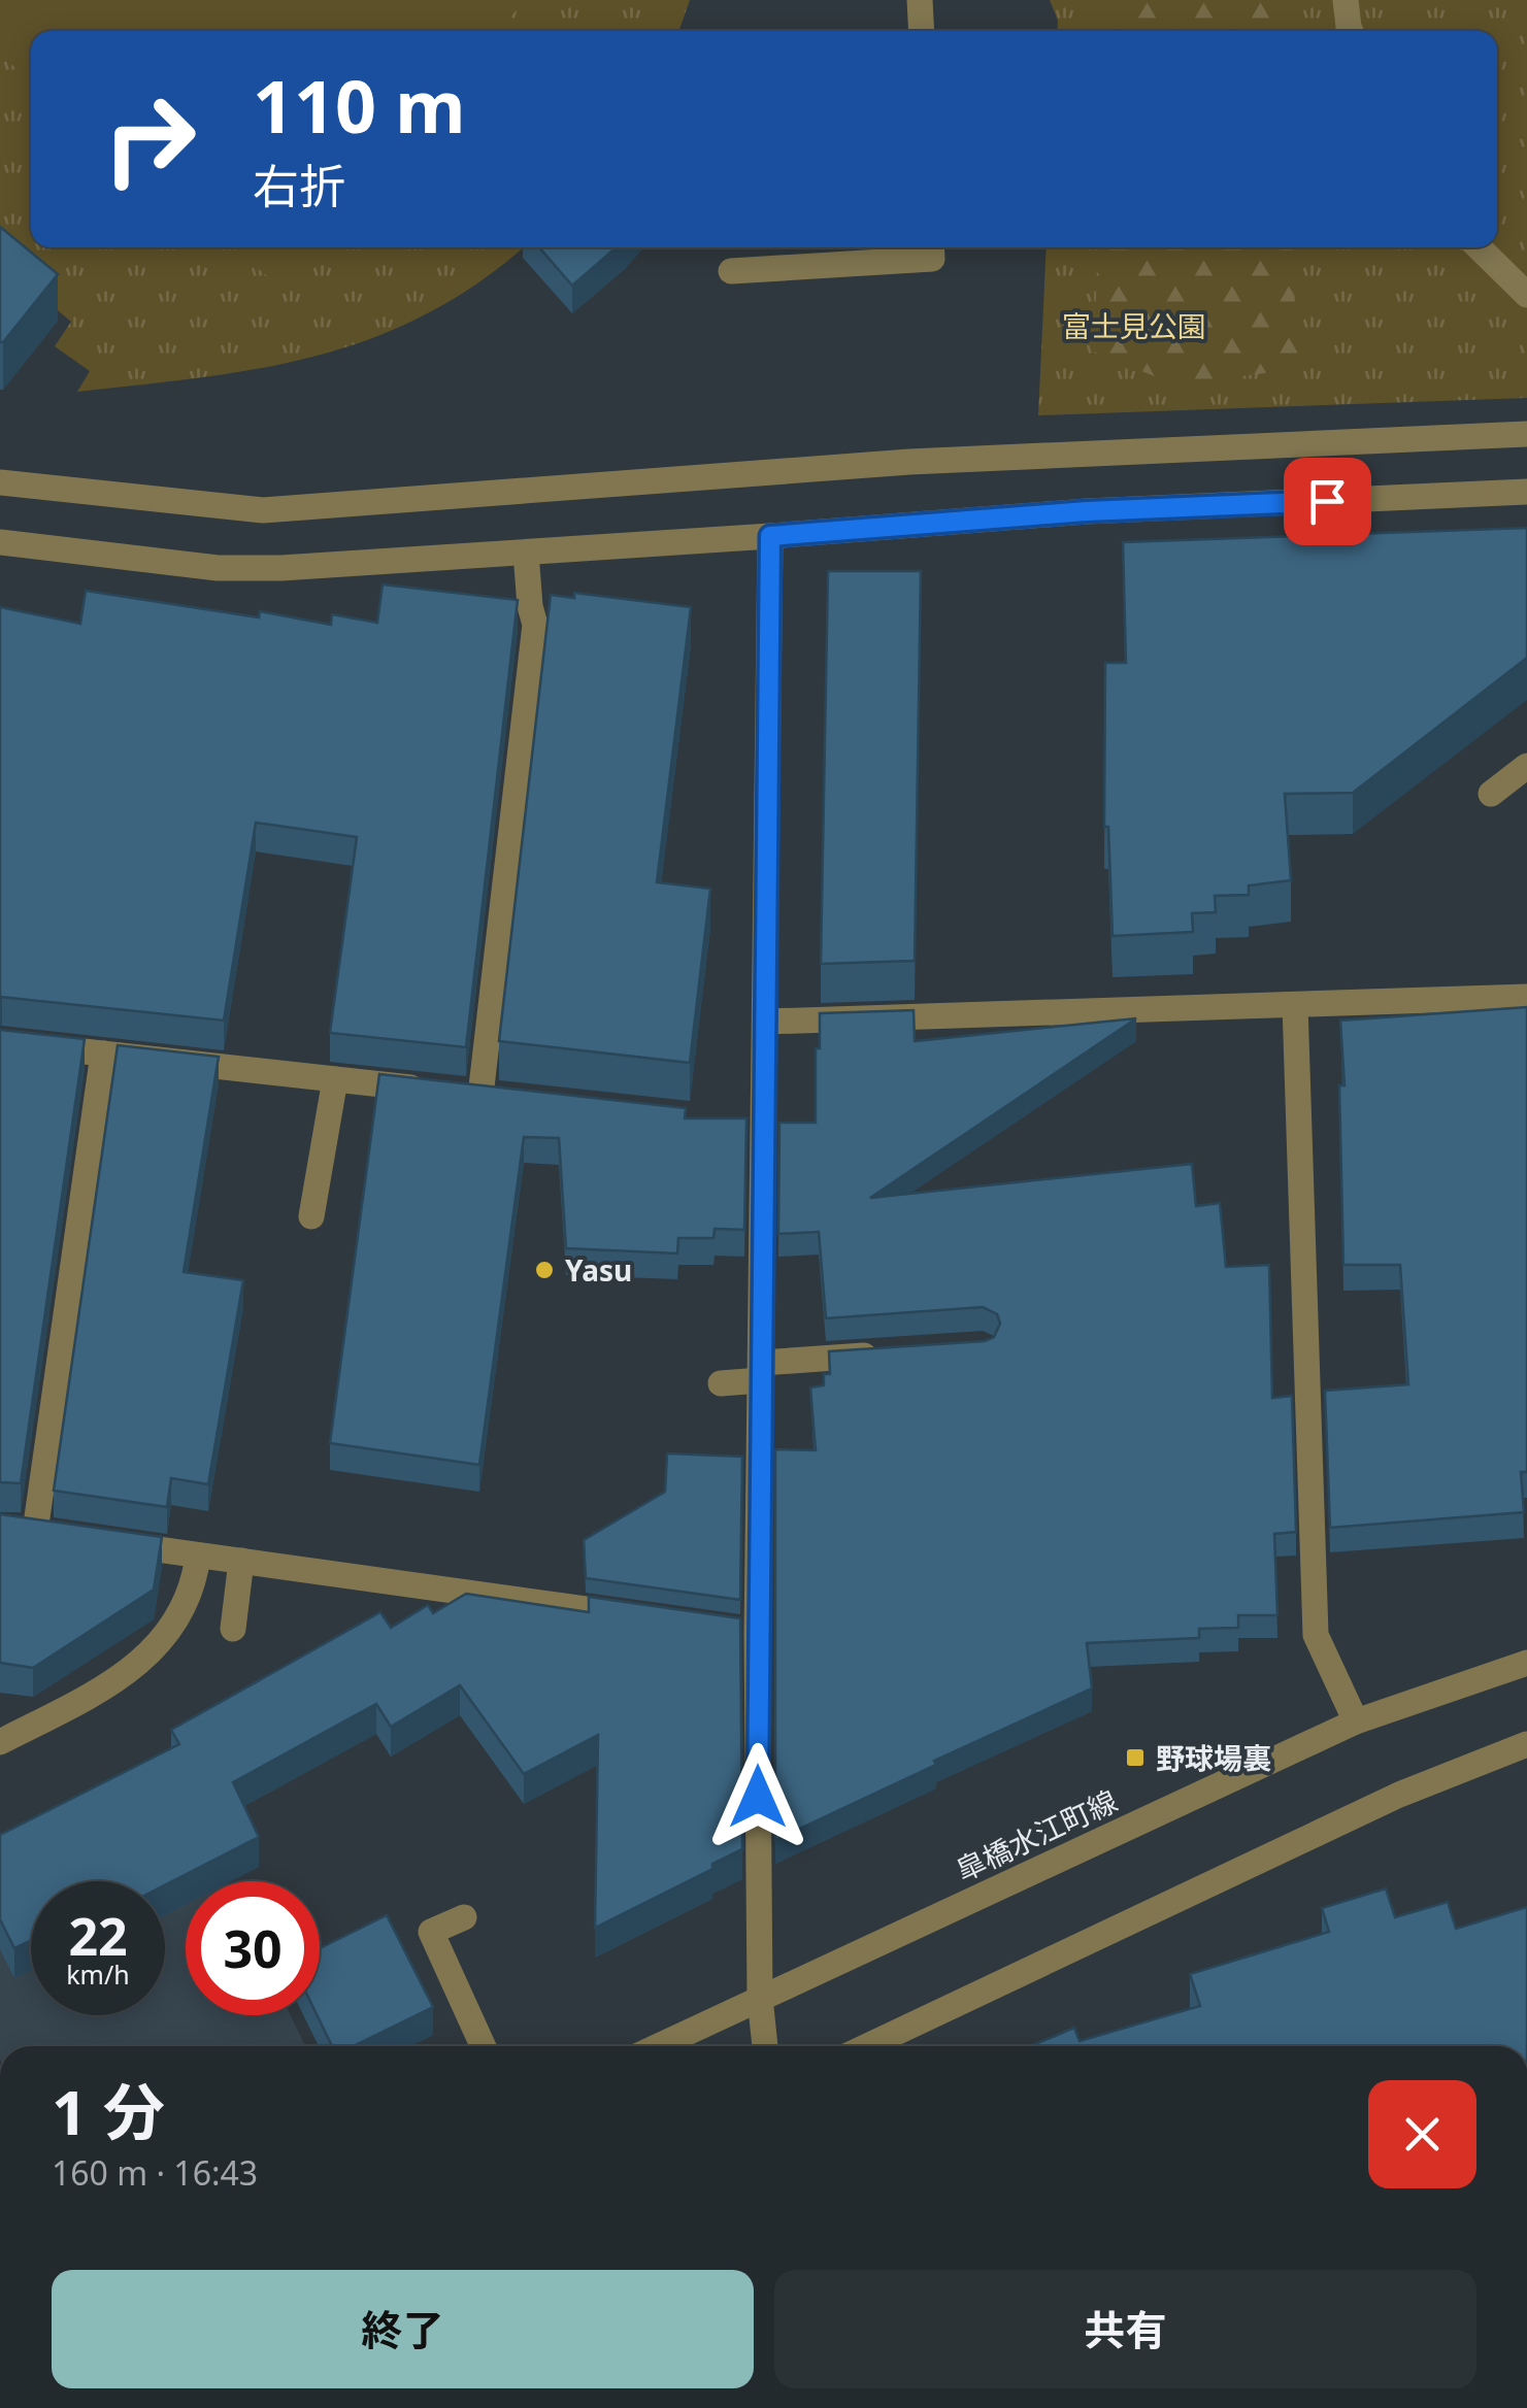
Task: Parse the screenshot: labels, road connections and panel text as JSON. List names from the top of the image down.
{
  "streets": {
    "street": ["皐橋水江町線"]
  },
  "parks": ["富士見公園"],
  "places": {
    "other": ["Yasu"],
    "transit": ["野球場裏"]
  },
  "page": {
    "turn": ["110 m", "右折"],
    "speed": "22 km/h",
    "limit": "30",
    "heading": ["1 分", "160 m · 16:43"],
    "buttons": ["終了", "共有"]
  }
}
